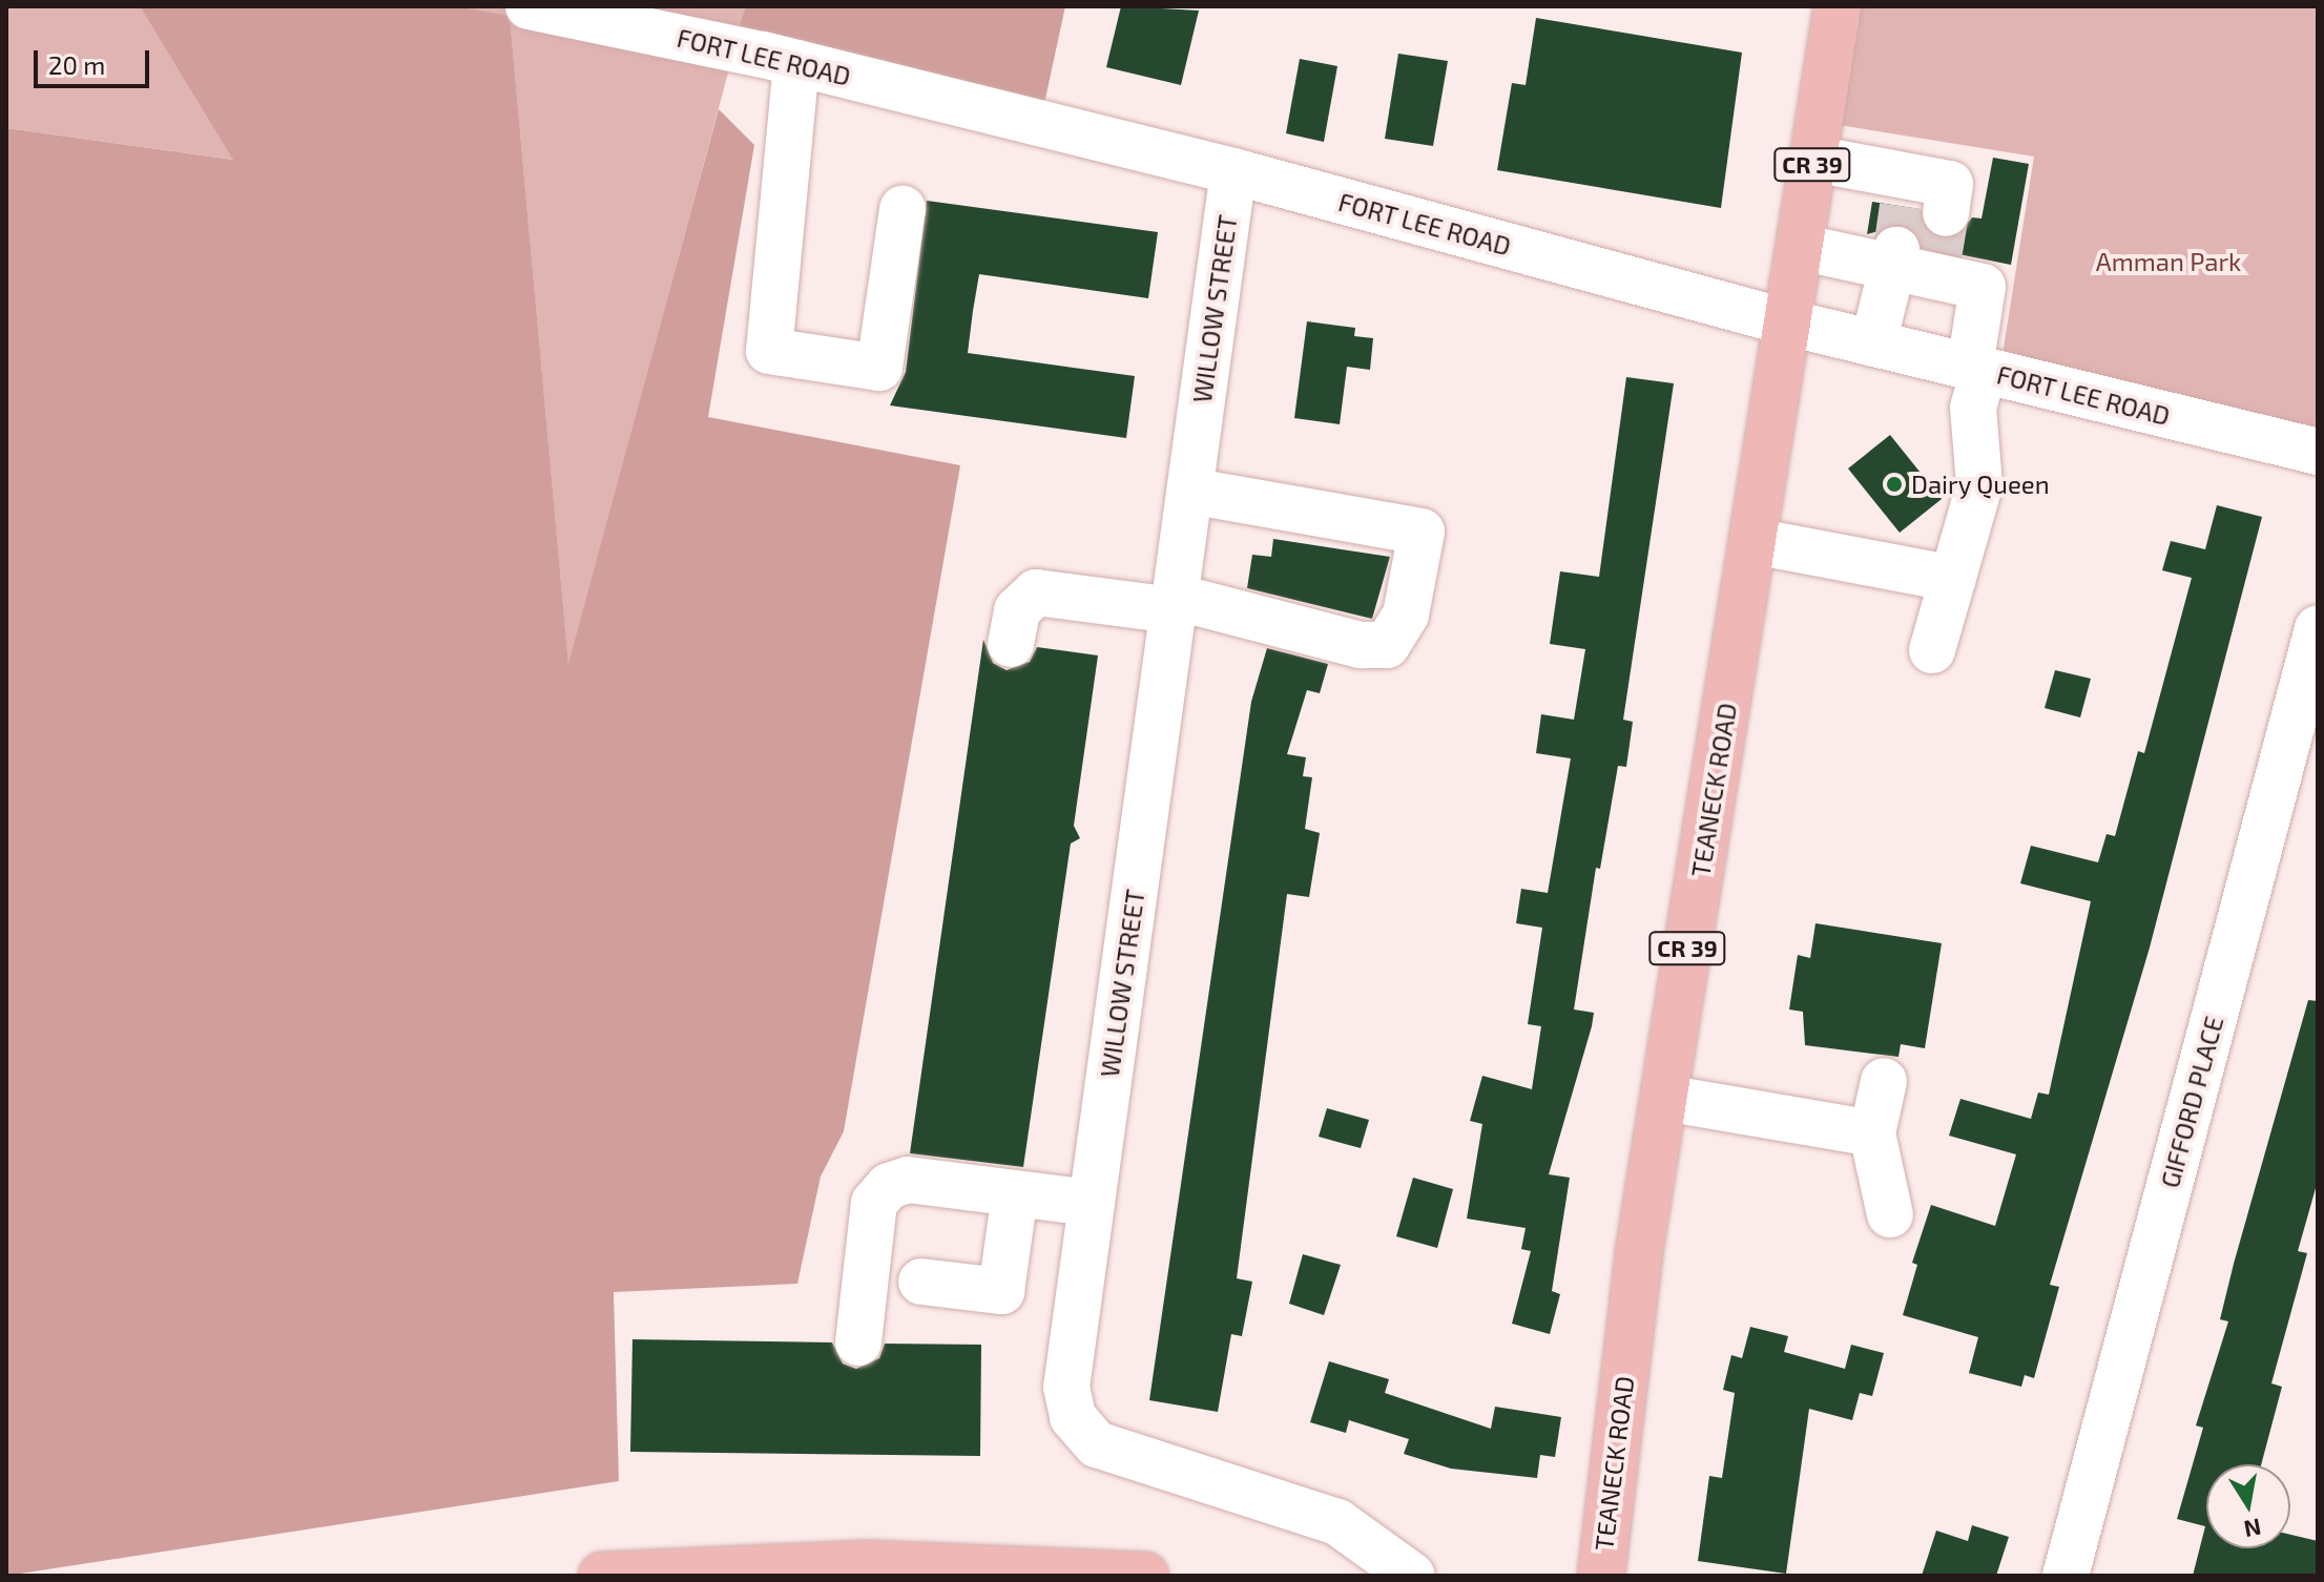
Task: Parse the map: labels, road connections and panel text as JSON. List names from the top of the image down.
{
  "streets": {
    "main road": ["CR 39", "TEANECK ROAD"],
    "street": ["FORT LEE ROAD", "WILLOW STREET", "GIFFORD PLACE"]
  },
  "crossings": [
    ["FORT LEE ROAD", "WILLOW STREET"],
    ["FORT LEE ROAD", "TEANECK ROAD"]
  ],
  "parks": ["Amman Park"],
  "places": ["Dairy Queen"],
  "scale_bar": "20 m",
  "north": "bottom"
}
